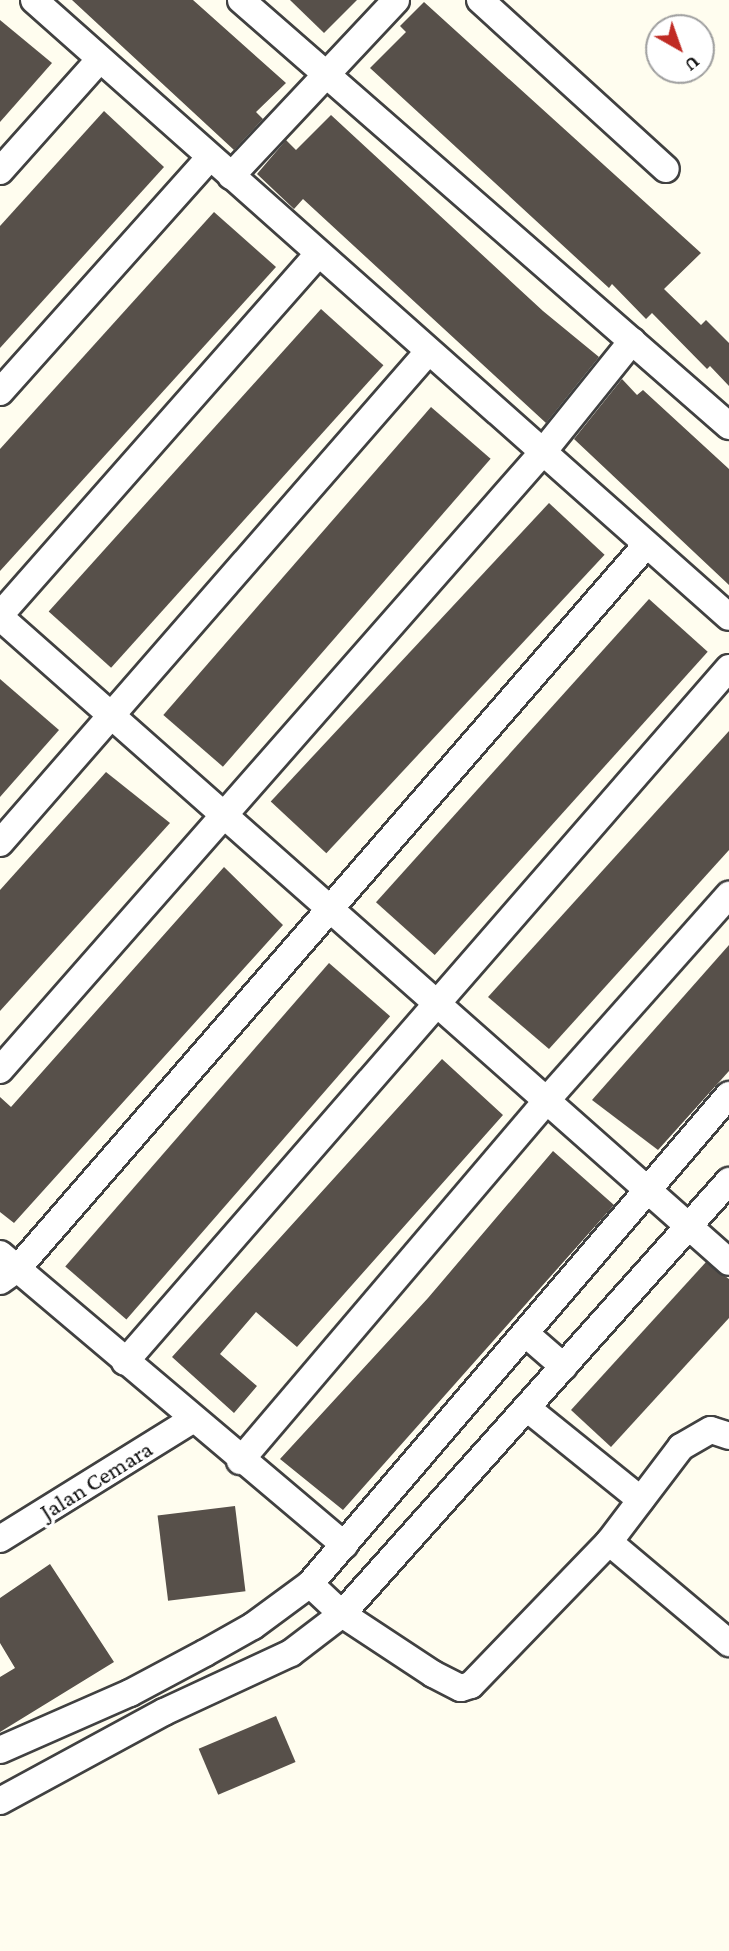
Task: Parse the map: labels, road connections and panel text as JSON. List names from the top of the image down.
{
  "streets": {
    "street": ["Jalan Cemara"]
  },
  "north": "bottom right"
}
